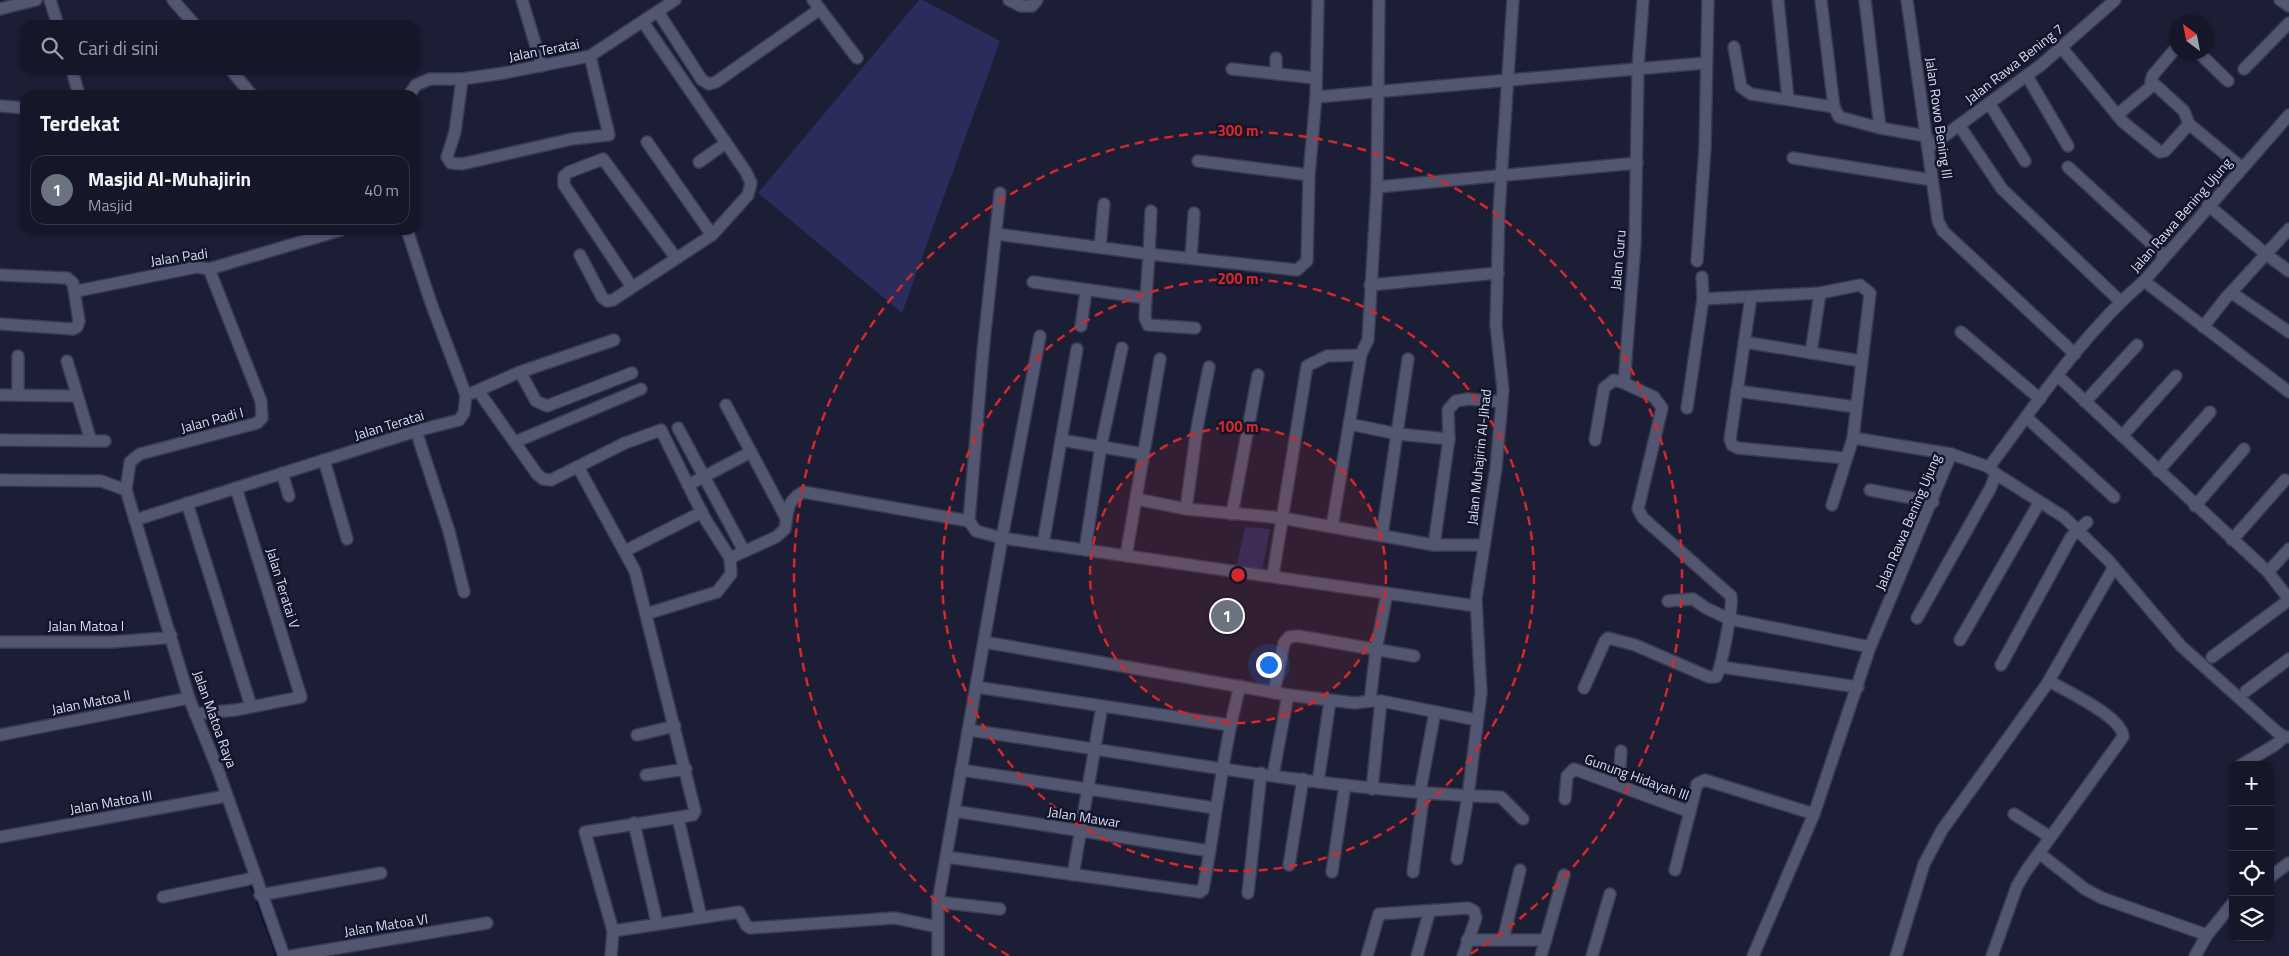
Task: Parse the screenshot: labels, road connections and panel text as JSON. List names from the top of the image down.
{
  "streets": {
    "street": [
      "Jalan Teratai",
      "Jalan Rawa Bening 7",
      "Jalan Rowo Bening lll",
      "Jalan Rawa Bening Ujung",
      "Jalan Padi",
      "Jalan Guru",
      "Jalan Padi I",
      "Jalan Muhajirin Al-Jihad",
      "Jalan Teratai V",
      "Jalan Matoa I",
      "Jalan Matoa II",
      "Jalan Matoa Raya",
      "Gunung Hidayah III",
      "Jalan Matoa III",
      "Jalan Mawar",
      "Jalan Matoa VI"
    ]
  },
  "crossings": [
    ["Jalan Teratai", "Jalan Teratai V"],
    ["Jalan Teratai", "Jalan Matoa Raya"],
    ["Jalan Rawa Bening 7", "Jalan Rowo Bening lll"],
    ["Jalan Rowo Bening lll", "Jalan Rawa Bening Ujung"],
    ["Jalan Rawa Bening Ujung", "Gunung Hidayah III"],
    ["Jalan Padi", "Jalan Padi I"],
    ["Jalan Padi I", "Jalan Matoa Raya"],
    ["Jalan Matoa I", "Jalan Matoa Raya"],
    ["Jalan Matoa II", "Jalan Matoa Raya"],
    ["Jalan Matoa Raya", "Jalan Matoa III"]
  ],
  "north": "top left",
  "page": {
    "search": "Cari di sini",
    "heading": "Terdekat",
    "list": [
      {
        "mark": "1",
        "name": "Masjid Al-Muhajirin",
        "note": "Masjid",
        "value": "40 m"
      }
    ],
    "pins": "1",
    "map_buttons": ["+", "−"]
  },
  "rings": ["300 m", "200 m", "100 m"]
}
